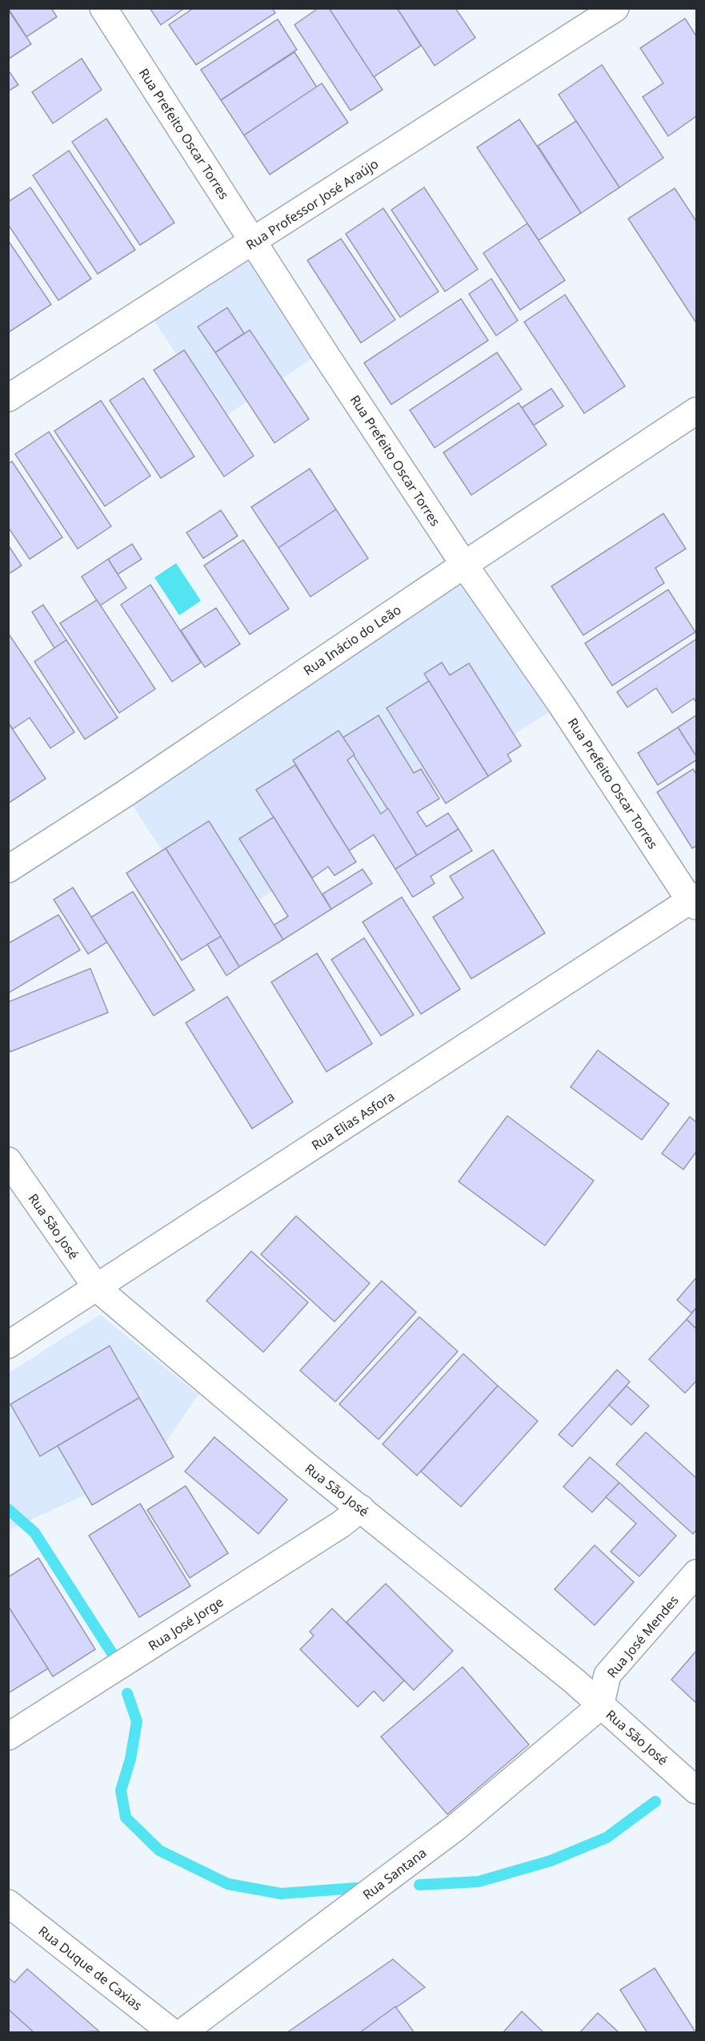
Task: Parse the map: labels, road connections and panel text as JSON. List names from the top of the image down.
{
  "streets": {
    "street": [
      "Rua Prefeito Oscar Torres",
      "Rua Professor José Araújo",
      "Rua Inácio do Leão",
      "Rua Elias Asfora",
      "Rua São José",
      "Rua José Jorge",
      "Rua José Mendes",
      "Rua Santana",
      "Rua Duque de Caxias"
    ]
  },
  "crossings": [
    ["Rua Prefeito Oscar Torres", "Rua Professor José Araújo"],
    ["Rua Prefeito Oscar Torres", "Rua Inácio do Leão"],
    ["Rua Prefeito Oscar Torres", "Rua Elias Asfora"],
    ["Rua Elias Asfora", "Rua São José"],
    ["Rua São José", "Rua José Jorge"],
    ["Rua São José", "Rua José Mendes"],
    ["Rua São José", "Rua Santana"],
    ["Rua José Mendes", "Rua Santana"]
  ]
}
